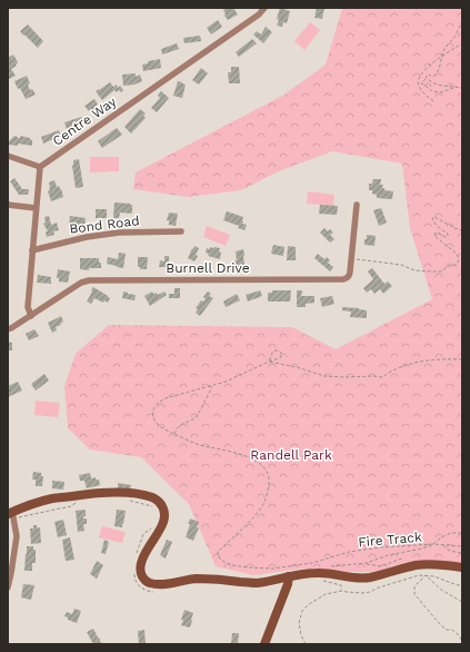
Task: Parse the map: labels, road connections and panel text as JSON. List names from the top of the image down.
{
  "streets": {
    "street": ["Centre Way", "Bond Road", "Burnell Drive"],
    "path": ["Fire Track"]
  },
  "parks": ["Randell Park"]
}
